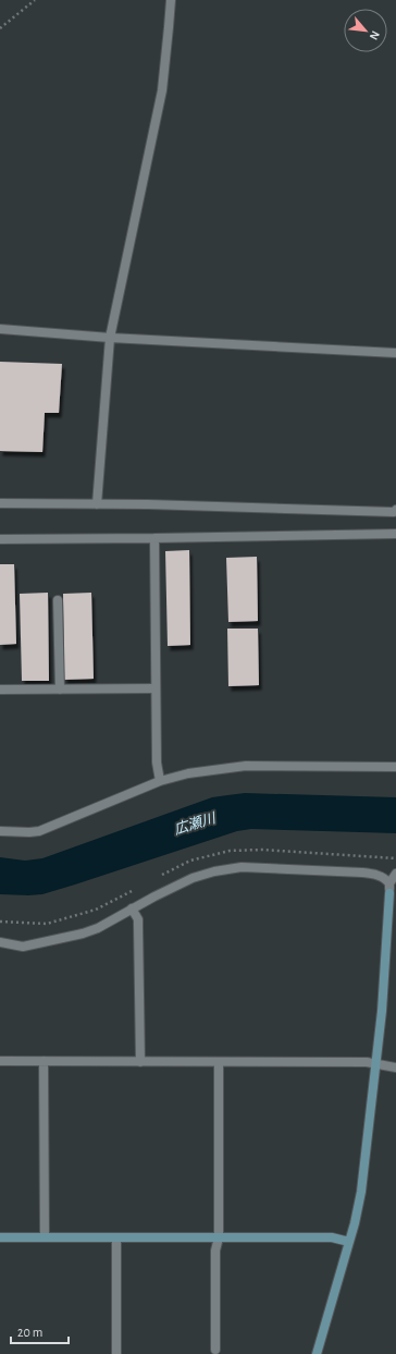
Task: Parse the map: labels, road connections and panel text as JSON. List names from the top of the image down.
{
  "water": ["広瀬川"],
  "scale_bar": "20 m",
  "north": "bottom right"
}
